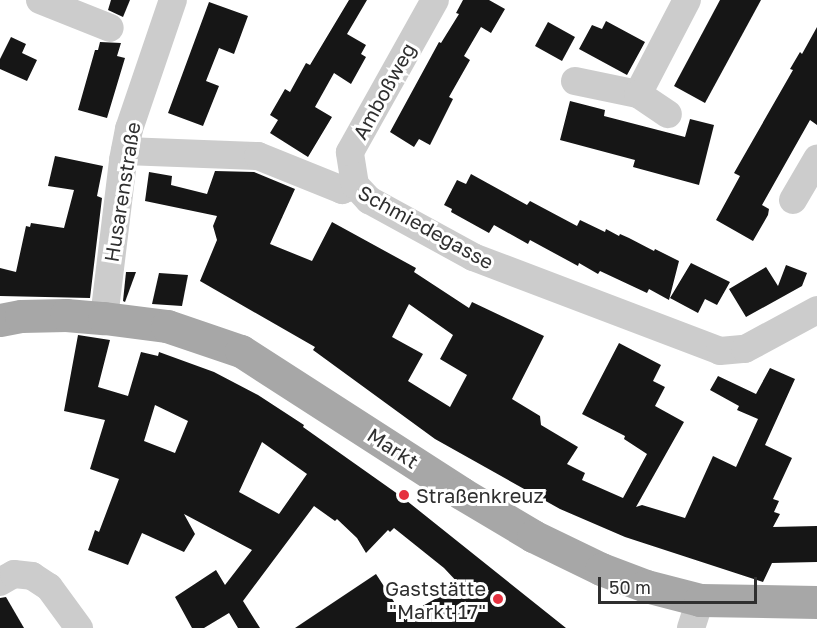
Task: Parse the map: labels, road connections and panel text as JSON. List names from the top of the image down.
{
  "streets": {
    "main road": ["Markt"],
    "street": ["Amboßweg", "Husarenstraße", "Schmiedegasse"]
  },
  "crossings": [
    ["Amboßweg", "Schmiedegasse"],
    ["Husarenstraße", "Schmiedegasse"],
    ["Husarenstraße", "Markt"]
  ],
  "places": ["Straßenkreuz", "Gaststätte \"Markt 17\""],
  "scale_bar": "50 m"
}
